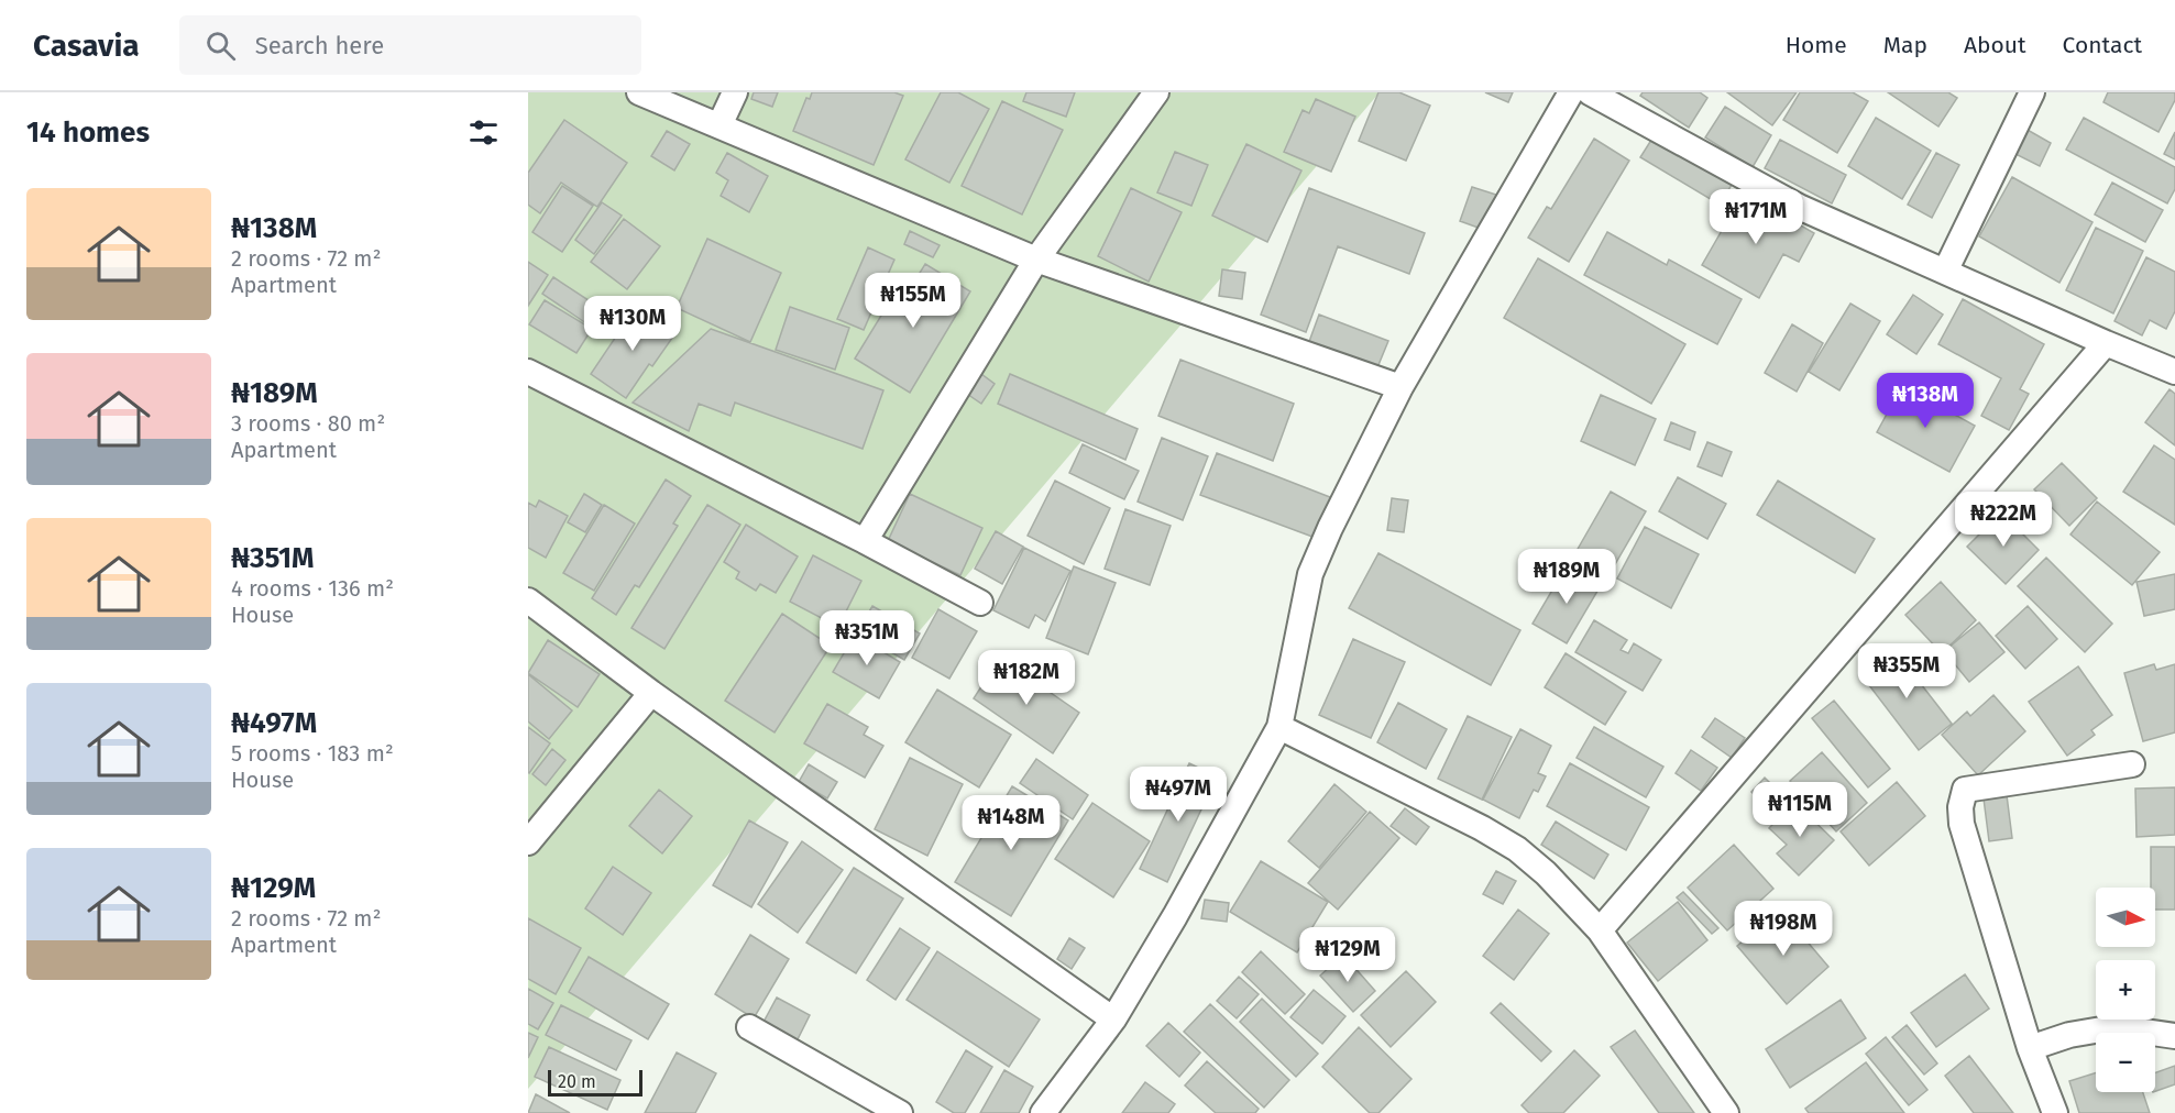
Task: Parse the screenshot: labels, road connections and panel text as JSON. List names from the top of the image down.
{
  "scale_bar": "20 m",
  "north": "right",
  "page": {
    "header": "Casavia",
    "search": "Search here",
    "nav": [
      "Home",
      "Map",
      "About",
      "Contact"
    ],
    "heading": "14 homes",
    "list": [
      {
        "name": "₦138M",
        "note": "2 rooms · 72 m² · Apartment"
      },
      {
        "name": "₦189M",
        "note": "3 rooms · 80 m² · Apartment"
      },
      {
        "name": "₦351M",
        "note": "4 rooms · 136 m² · House"
      },
      {
        "name": "₦497M",
        "note": "5 rooms · 183 m² · House"
      },
      {
        "name": "₦129M",
        "note": "2 rooms · 72 m² · Apartment"
      }
    ],
    "price": [
      "₦171M",
      "₦155M",
      "₦130M",
      "₦138M",
      "₦222M",
      "₦189M",
      "₦351M",
      "₦355M",
      "₦182M",
      "₦497M",
      "₦115M",
      "₦148M",
      "₦198M",
      "₦129M"
    ],
    "map_buttons": ["+", "−"],
    "scale": "20 m"
  }
}
